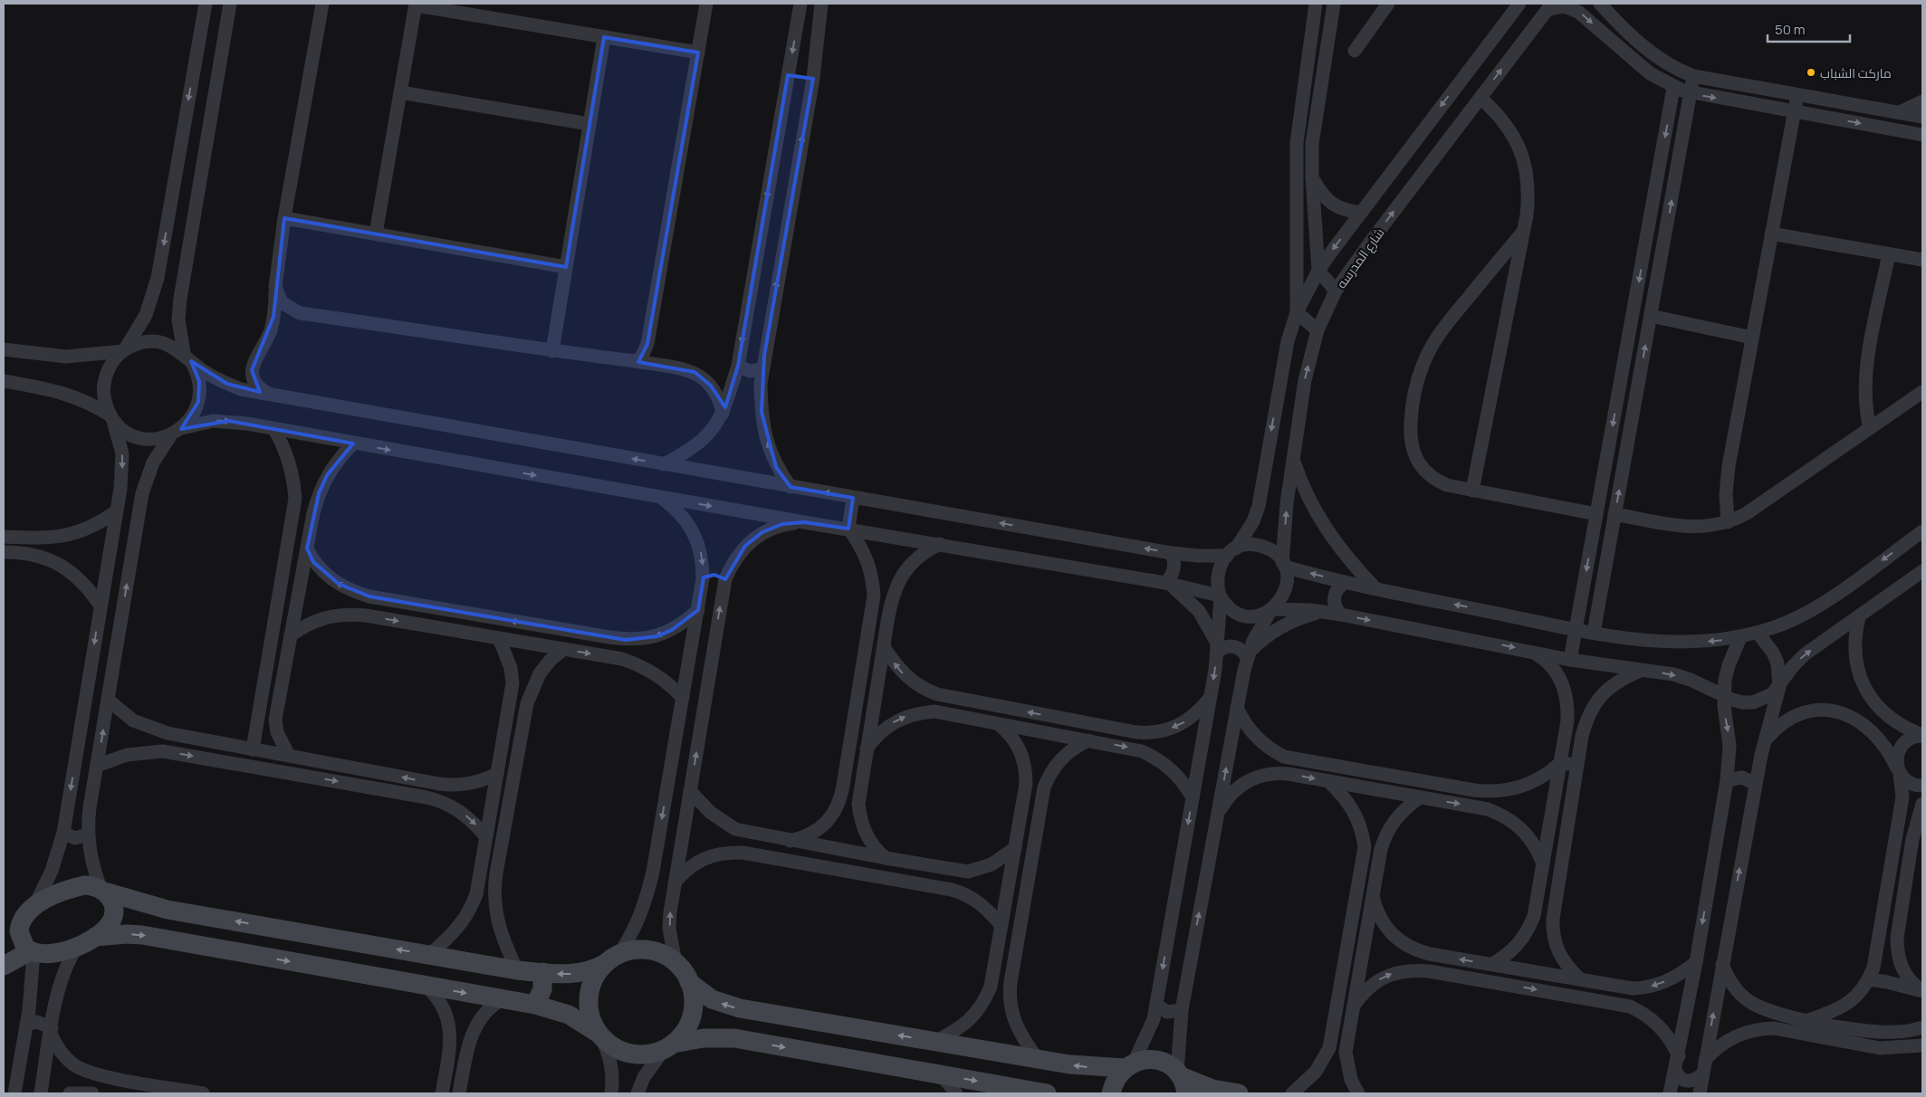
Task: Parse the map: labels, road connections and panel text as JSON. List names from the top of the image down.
{
  "streets": {
    "street": ["شارع المدرسه"]
  },
  "places": ["ماركت الشباب"],
  "scale_bar": "50 m"
}
